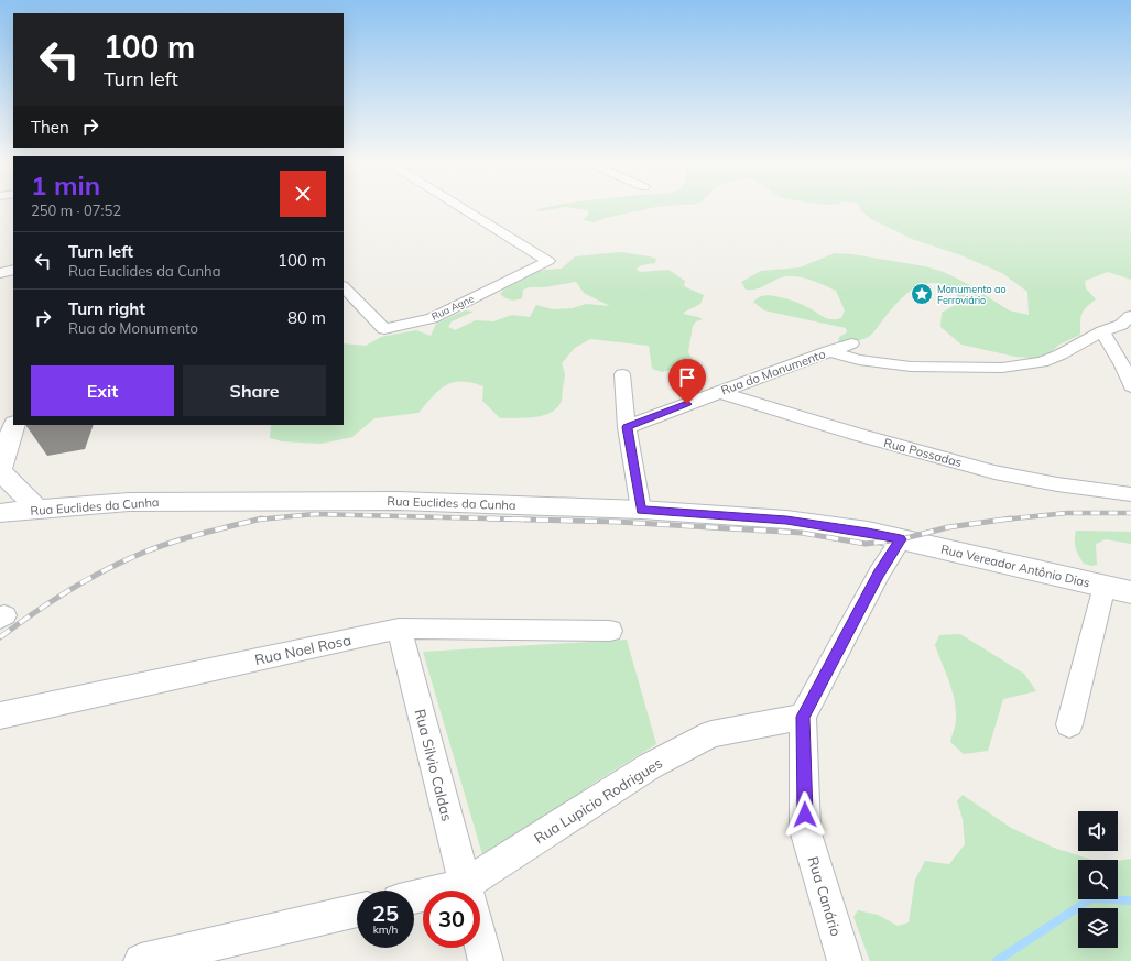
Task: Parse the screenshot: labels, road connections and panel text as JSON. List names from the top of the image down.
{
  "streets": {
    "street": [
      "Rua Agne",
      "Rua do Monumento",
      "Rua Possadas",
      "Rua Euclides da Cunha",
      "Rua Vereador Antônio Dias",
      "Rua Noel Rosa",
      "Rua Silvio Caldas",
      "Rua Lupicio Rodrigues",
      "Rua Canário"
    ]
  },
  "crossings": [
    ["Rua do Monumento", "Rua Possadas"],
    ["Rua Euclides da Cunha", "Rua Vereador Antônio Dias"],
    ["Rua Euclides da Cunha", "Rua Canário"],
    ["Rua Vereador Antônio Dias", "Rua Canário"],
    ["Rua Noel Rosa", "Rua Silvio Caldas"],
    ["Rua Lupicio Rodrigues", "Rua Canário"]
  ],
  "places": {
    "place": ["Monumento ao Ferroviário"]
  },
  "page": {
    "turn": ["100 m", "Turn left"],
    "then": "Then",
    "heading": ["1 min", "250 m · 07:52"],
    "list": [
      {
        "name": "Turn left",
        "note": "Rua Euclides da Cunha",
        "value": "100 m"
      },
      {
        "name": "Turn right",
        "note": "Rua do Monumento",
        "value": "80 m"
      }
    ],
    "buttons": ["Exit", "Share"],
    "speed": "25 km/h",
    "limit": "30"
  }
}
